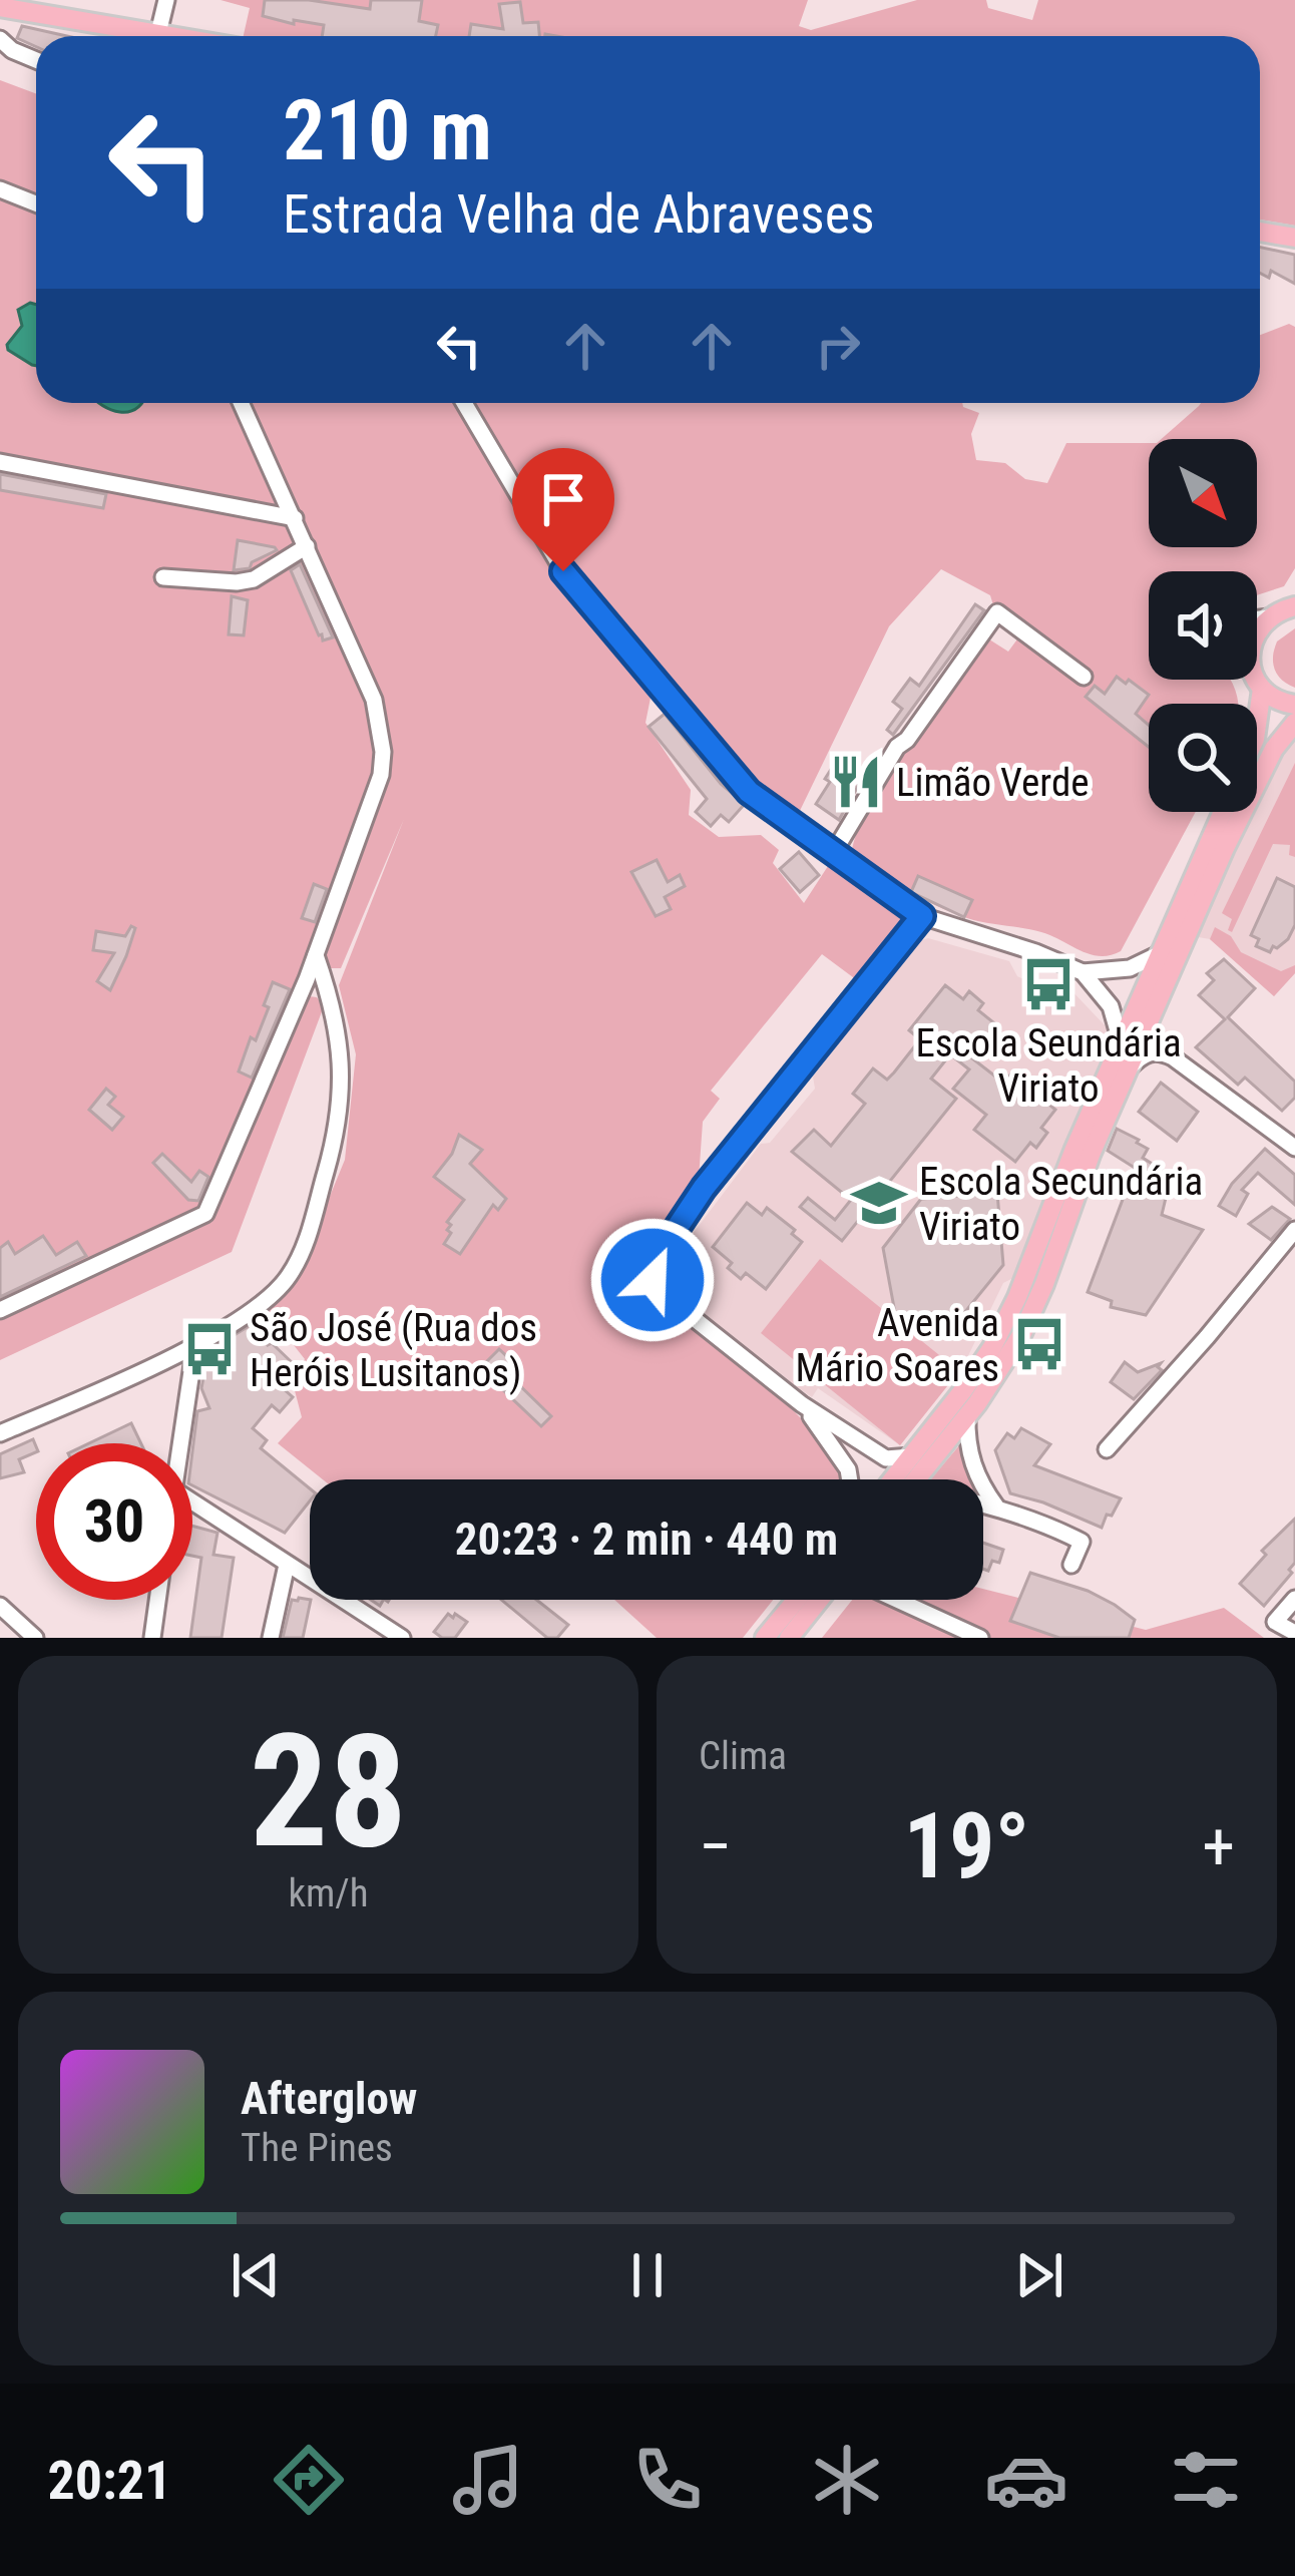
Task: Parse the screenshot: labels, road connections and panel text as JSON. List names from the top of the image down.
{
  "places": {
    "restaurant": ["Limão Verde"],
    "bus stop": ["Escola Seundária Viriato", "Avenida Mário Soares", "São José (Rua dos Heróis Lusitanos)"],
    "school or university": ["Escola Secundária Viriato"]
  },
  "north": "bottom right",
  "page": {
    "turn": ["210 m", "Estrada Velha de Abraveses"],
    "limit": "30",
    "trip": "20:23 · 2 min · 440 m",
    "tile": [
      ["28", "km/h"],
      "Clima"
    ],
    "heat": ["−", "19°", "+"],
    "song": ["Afterglow", "The Pines"],
    "tabs": "20:21"
  }
}
